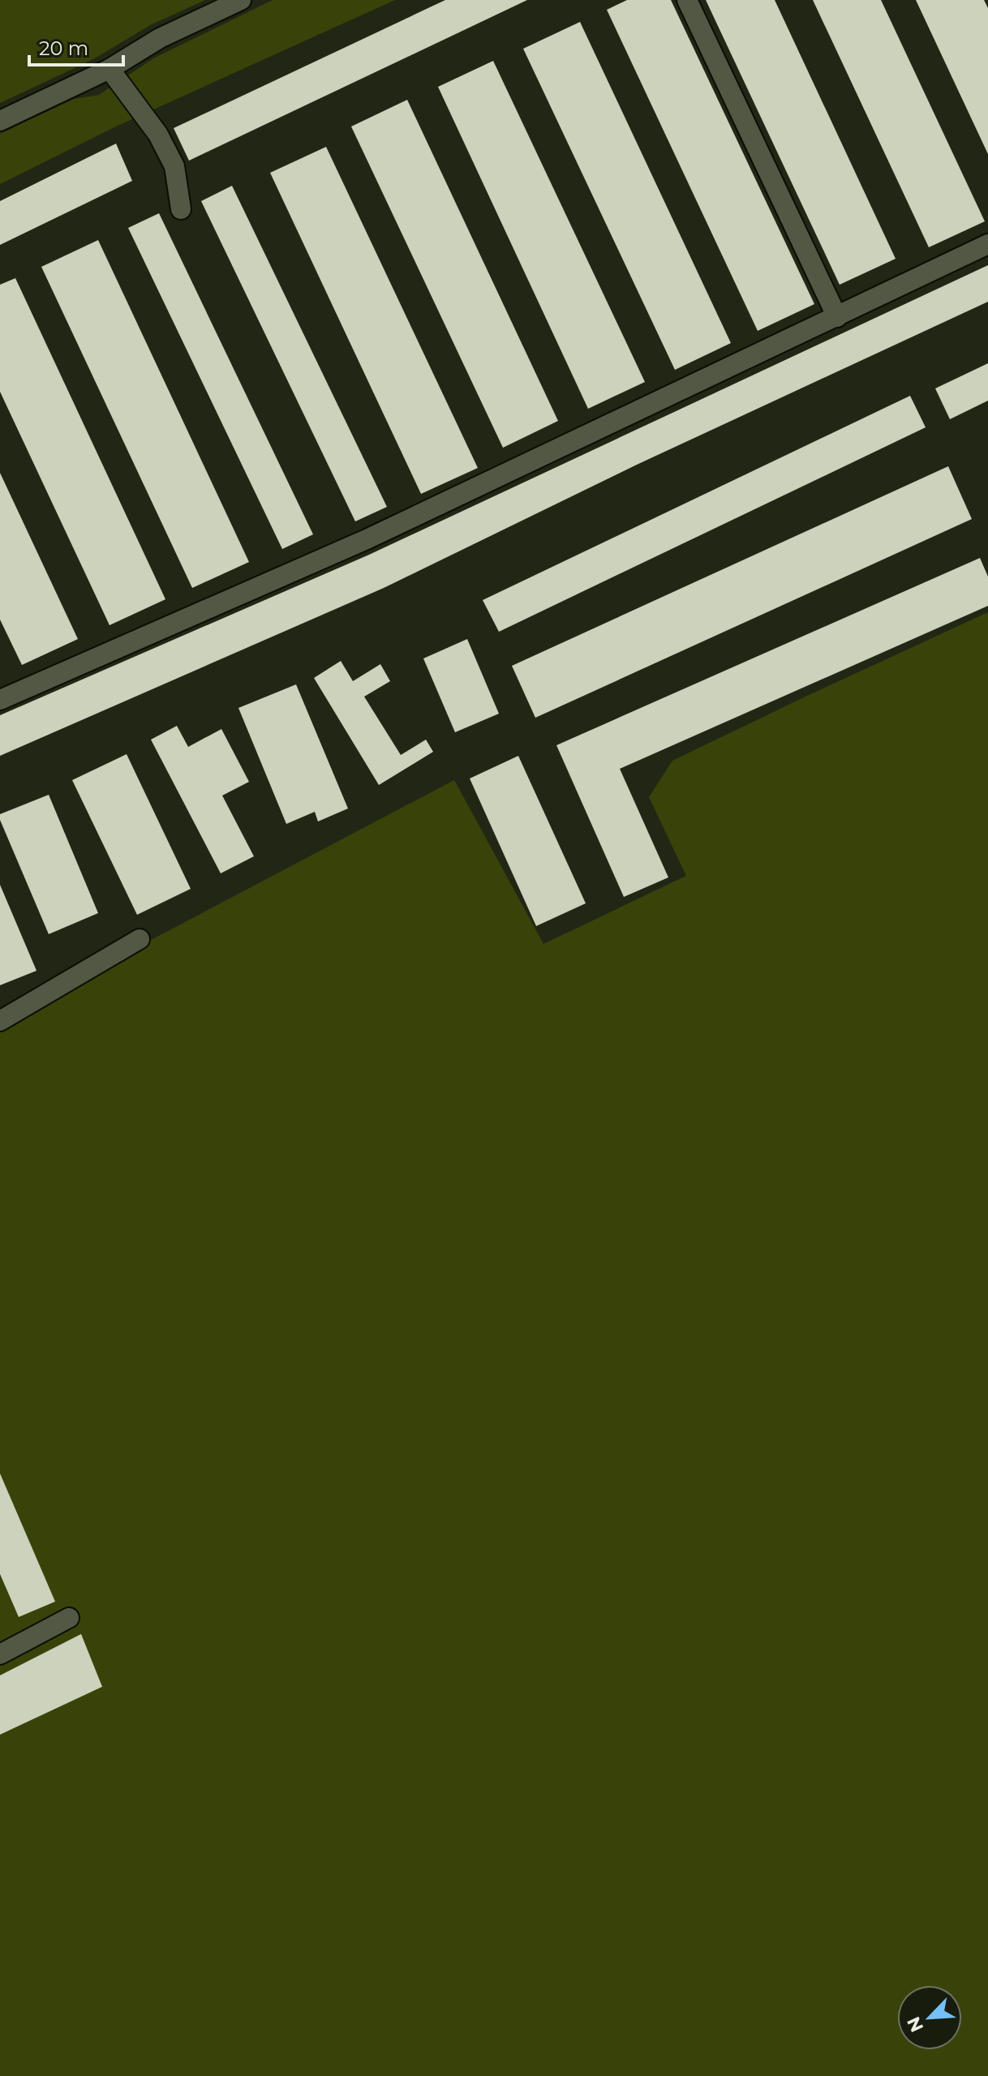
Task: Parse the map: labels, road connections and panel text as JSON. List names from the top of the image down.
{
  "scale_bar": "20 m",
  "north": "bottom left"
}
